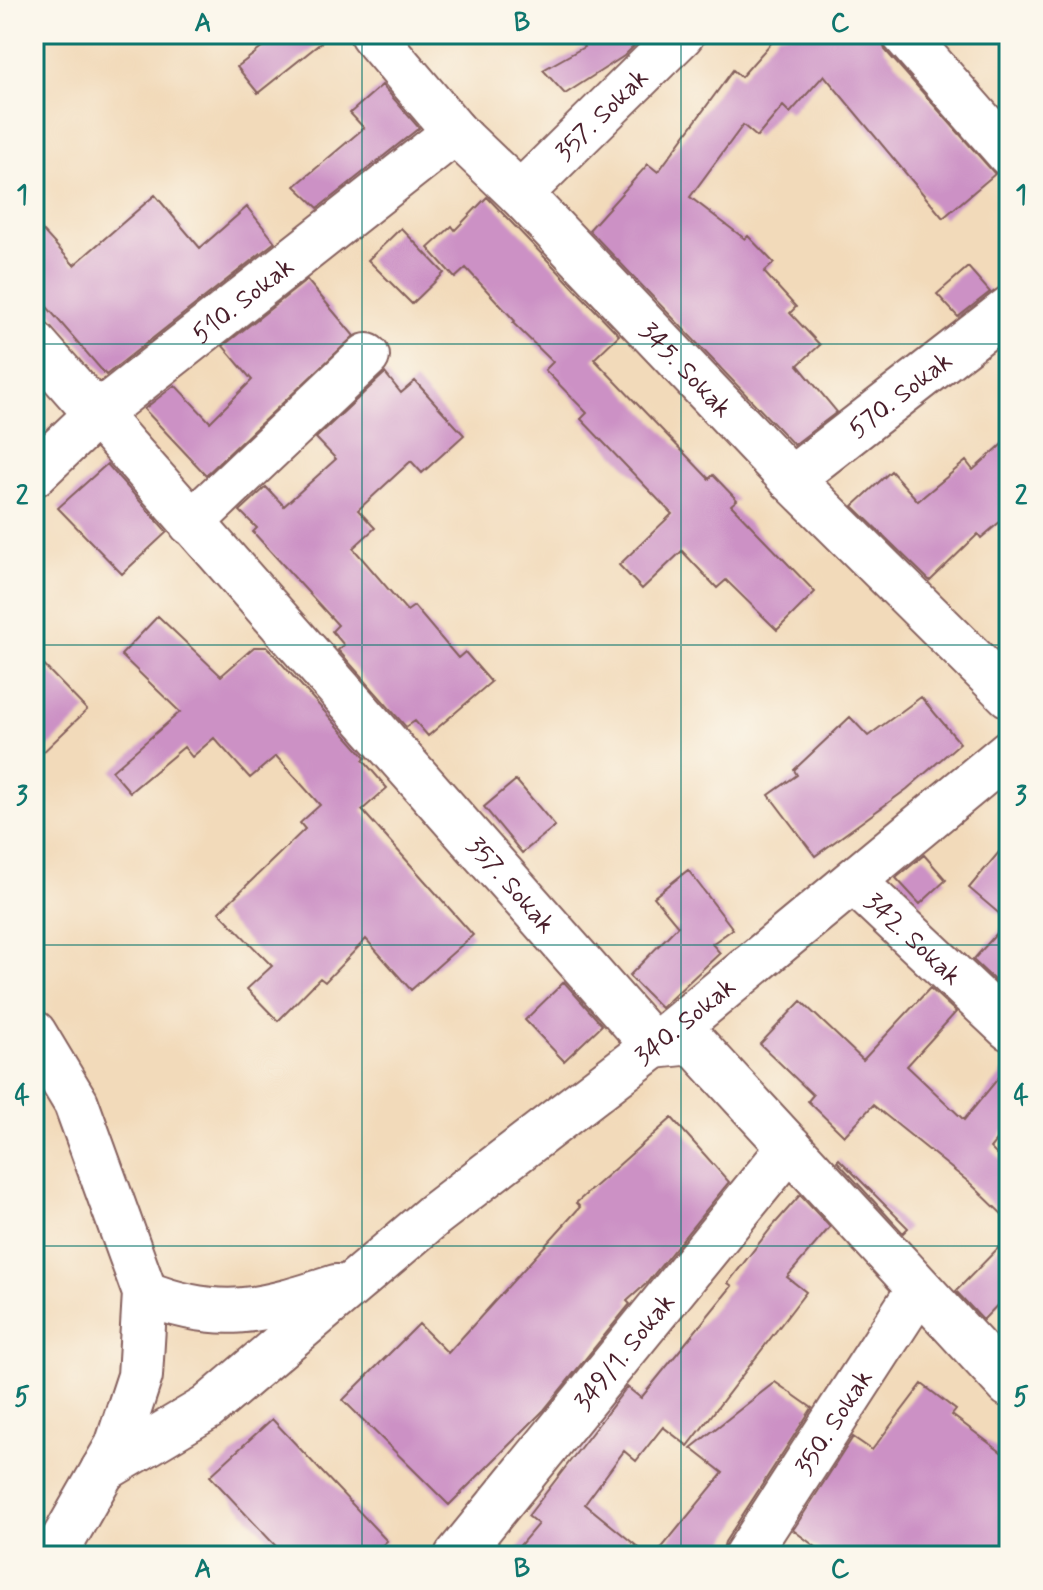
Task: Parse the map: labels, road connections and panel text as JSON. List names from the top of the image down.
{
  "streets": {
    "street": [
      "357. Sokak",
      "510. Sokak",
      "345. Sokak",
      "570. Sokak",
      "342. Sokak",
      "340. Sokak",
      "349/1. Sokak",
      "350. Sokak"
    ]
  },
  "crossings": [
    ["357. Sokak", "510. Sokak"],
    ["357. Sokak", "345. Sokak"],
    ["357. Sokak", "340. Sokak"],
    ["510. Sokak", "345. Sokak"],
    ["345. Sokak", "570. Sokak"],
    ["342. Sokak", "340. Sokak"]
  ],
  "grid": {
    "columns": ["A", "B", "C"],
    "rows": [
      "1",
      "2",
      "3",
      "4",
      "5"
    ]
  }
}
